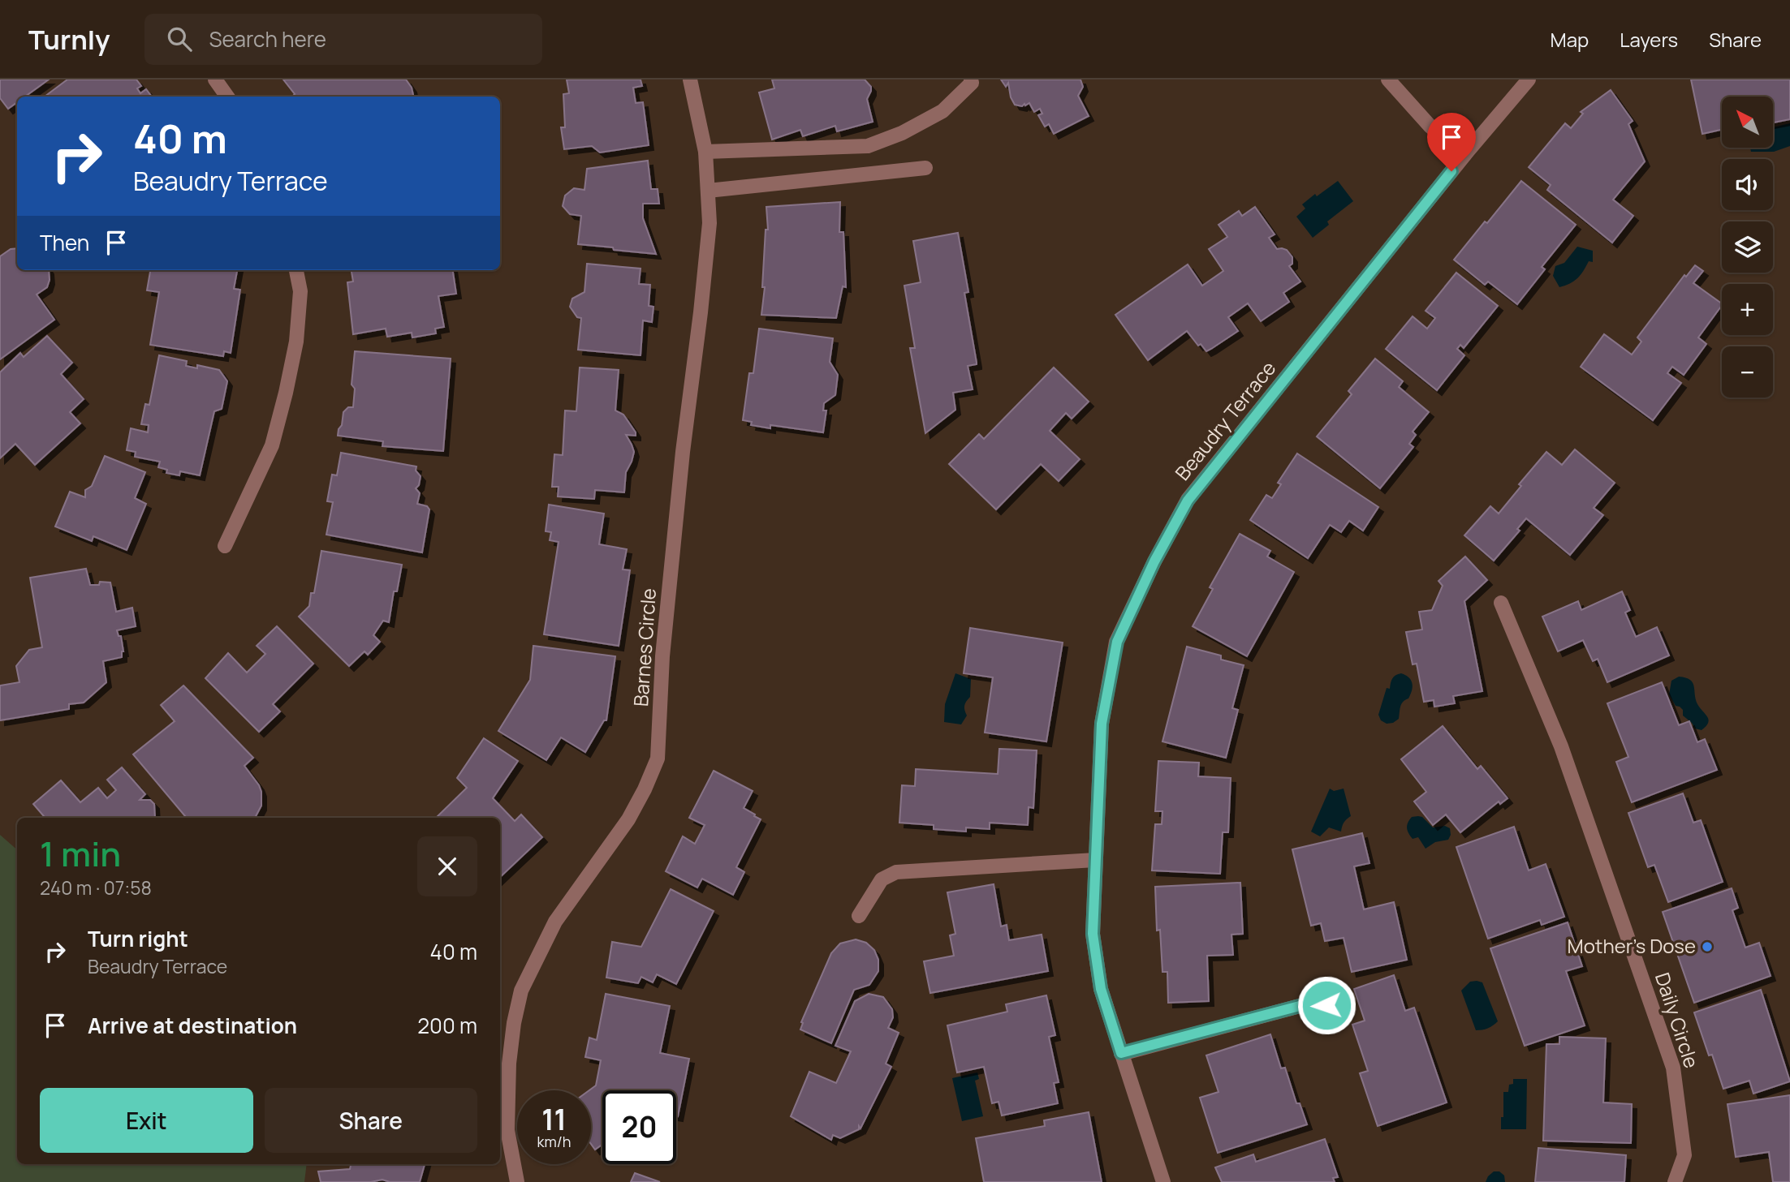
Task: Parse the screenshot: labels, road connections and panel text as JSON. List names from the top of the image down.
{
  "streets": {
    "street": ["Beaudry Terrace", "Barnes Circle", "Daily Circle"]
  },
  "places": ["Mother's Dose"],
  "north": "top left",
  "page": {
    "header": "Turnly",
    "search": "Search here",
    "nav": ["Map", "Layers", "Share"],
    "map_buttons": ["+", "−"],
    "turn": ["40 m", "Beaudry Terrace"],
    "then": "Then",
    "heading": ["1 min", "240 m · 07:58"],
    "list": [
      {
        "name": "Turn right",
        "note": "Beaudry Terrace",
        "value": "40 m"
      },
      {
        "name": "Arrive at destination",
        "value": "200 m"
      }
    ],
    "buttons": ["Exit", "Share"],
    "speed": "11 km/h",
    "limit": "20"
  }
}
